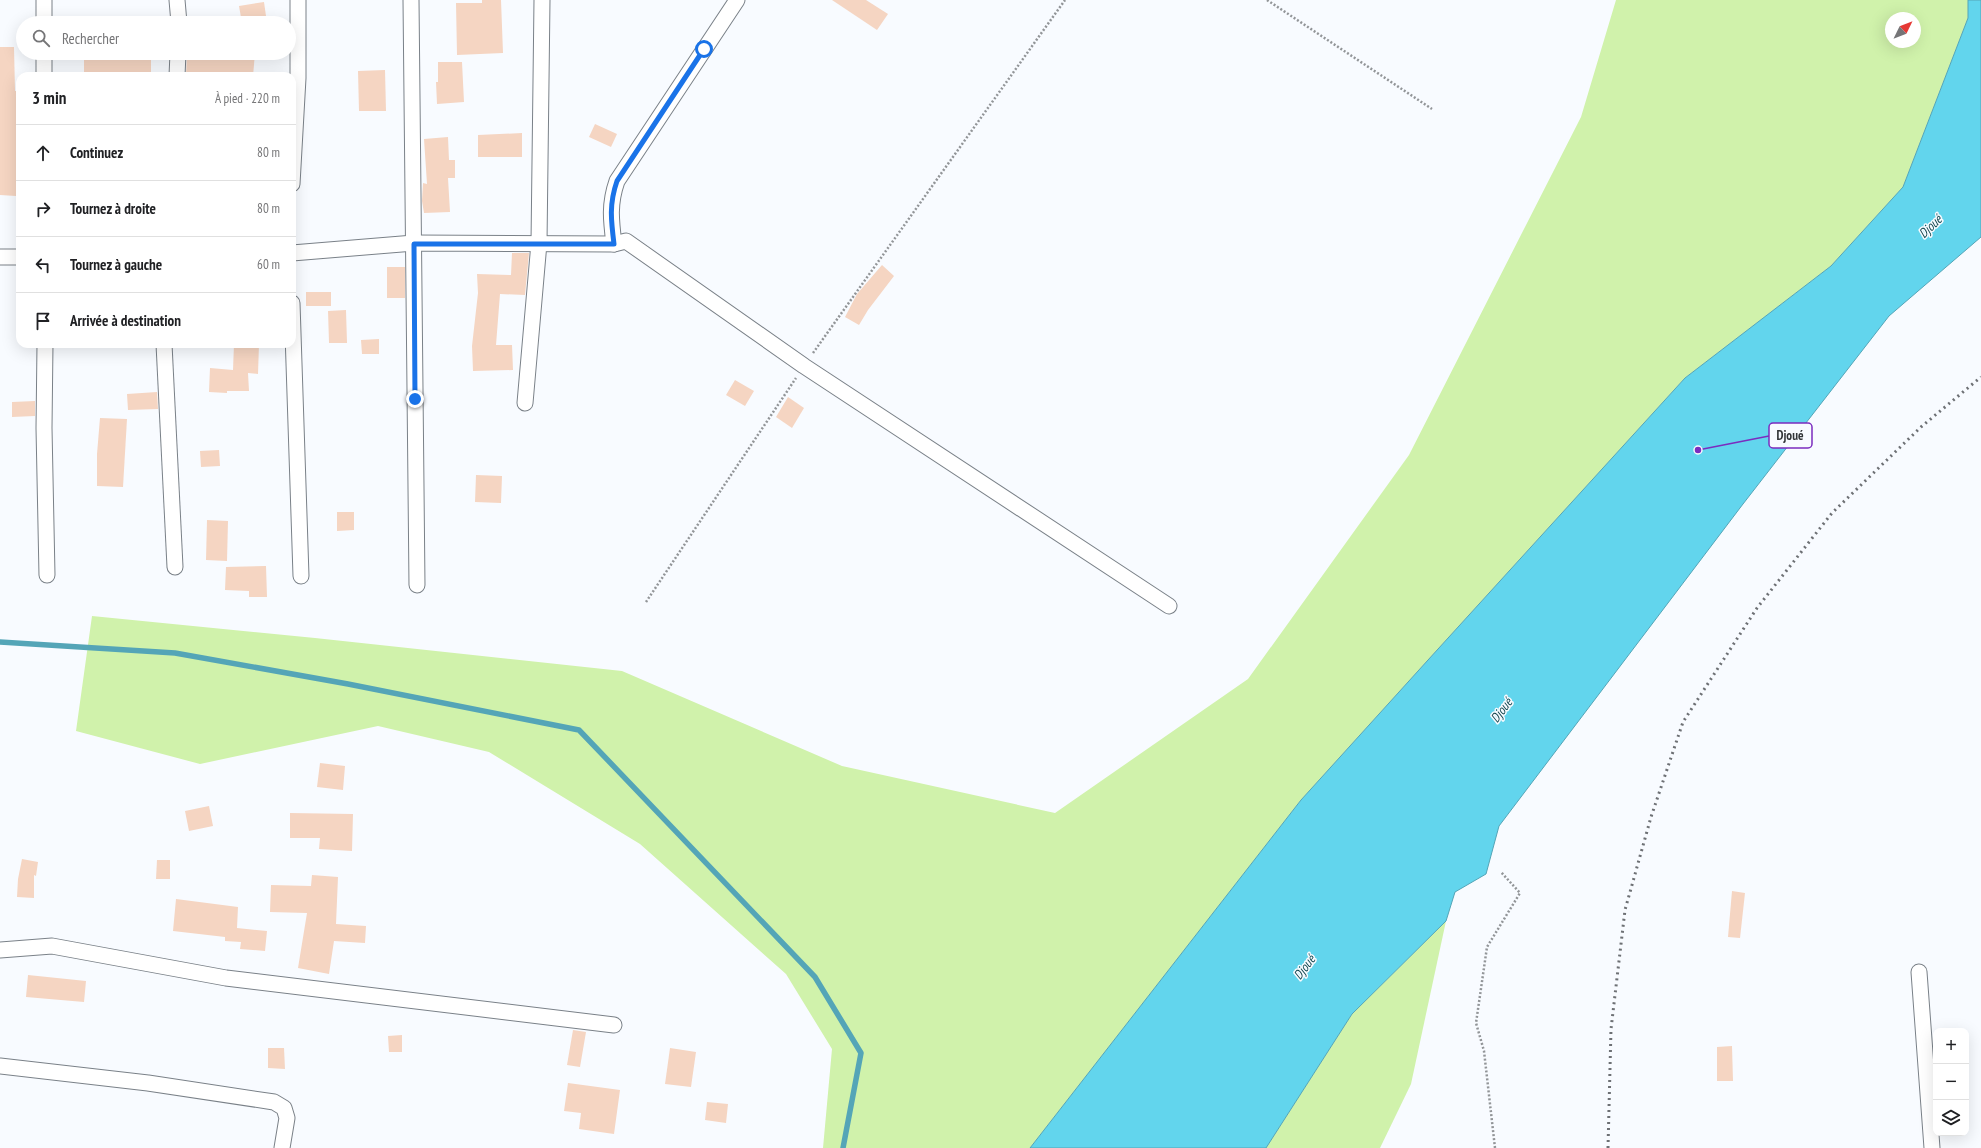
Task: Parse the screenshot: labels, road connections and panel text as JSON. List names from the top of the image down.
{
  "water": ["Djoué"],
  "places": ["Djoué"],
  "north": "top right",
  "page": {
    "search": "Rechercher",
    "heading": ["3 min", "À pied · 220 m"],
    "list": [
      ["Continuez", "80 m"],
      ["Tournez à droite", "80 m"],
      ["Tournez à gauche", "60 m"],
      "Arrivée à destination"
    ],
    "map_buttons": ["+", "−"]
  }
}
